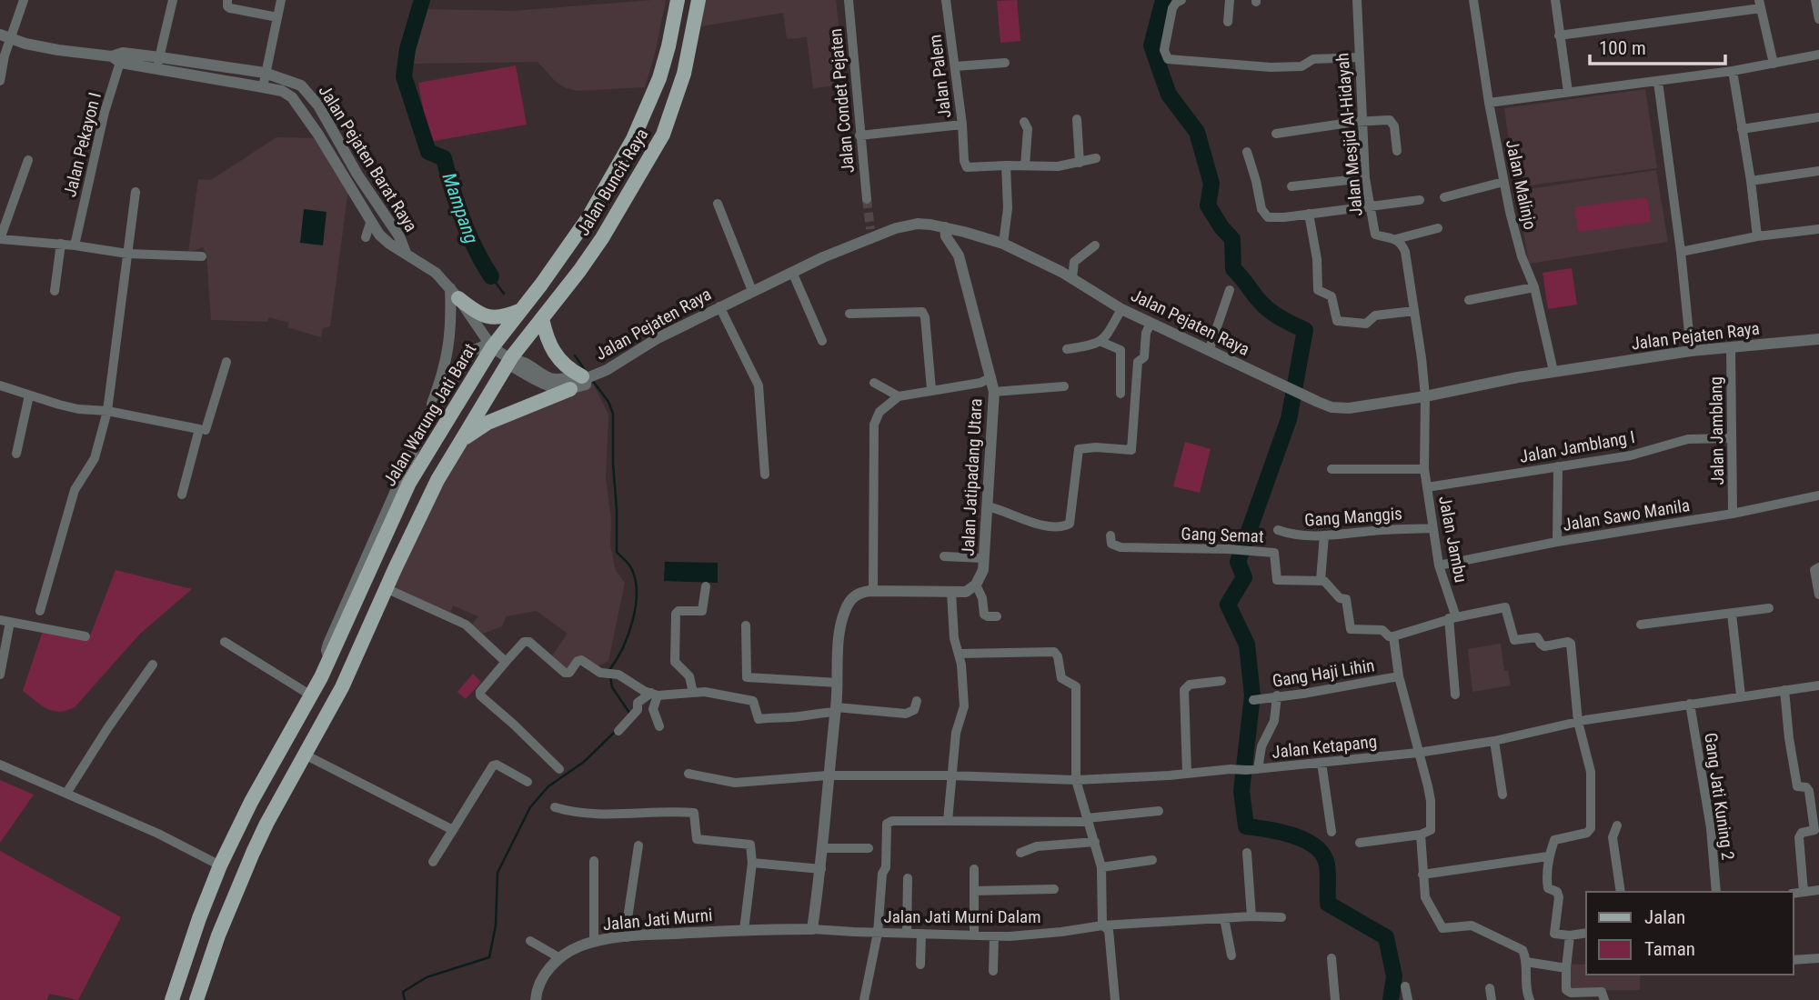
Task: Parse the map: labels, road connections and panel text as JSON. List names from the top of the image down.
{
  "streets": {
    "main road": ["Jalan Buncit Raya", "Jalan Warung Jati Barat"],
    "street": [
      "Jalan Palem",
      "Jalan Condet Pejaten",
      "Jalan Mesjid Al-Hidayah",
      "Jalan Pekayon I",
      "Jalan Pejaten Barat Raya",
      "Jalan Malinjo",
      "Jalan Pejaten Raya",
      "Jalan Jamblang",
      "Jalan Jamblang I",
      "Jalan Jatipadang Utara",
      "Jalan Sawo Manila",
      "Gang Manggis",
      "Gang Semat",
      "Jalan Jambu",
      "Gang Haji Lihin",
      "Jalan Ketapang",
      "Gang Jati Kuning 2",
      "Jalan Jati Murni Dalam",
      "Jalan Jati Murni"
    ]
  },
  "crossings": [
    ["Jalan Palem", "Jalan Condet Pejaten"],
    ["Jalan Pekayon I", "Jalan Pejaten Barat Raya"],
    ["Jalan Pejaten Barat Raya", "Jalan Buncit Raya"],
    ["Jalan Pejaten Barat Raya", "Jalan Pejaten Raya"],
    ["Jalan Pejaten Barat Raya", "Jalan Warung Jati Barat"],
    ["Jalan Buncit Raya", "Jalan Pejaten Raya"],
    ["Jalan Buncit Raya", "Jalan Warung Jati Barat"],
    ["Jalan Malinjo", "Jalan Pejaten Raya"],
    ["Jalan Pejaten Raya", "Jalan Jamblang"],
    ["Jalan Pejaten Raya", "Jalan Jatipadang Utara"],
    ["Jalan Pejaten Raya", "Jalan Jambu"],
    ["Jalan Jamblang", "Jalan Jamblang I"],
    ["Jalan Jamblang", "Jalan Sawo Manila"],
    ["Jalan Jamblang I", "Jalan Jambu"],
    ["Jalan Sawo Manila", "Jalan Jambu"],
    ["Gang Manggis", "Jalan Jambu"],
    ["Jalan Ketapang", "Gang Jati Kuning 2"],
    ["Jalan Jati Murni Dalam", "Jalan Jati Murni"]
  ],
  "water": ["Mampang"],
  "legend": ["Jalan", "Taman"],
  "scale_bar": "100 m"
}
